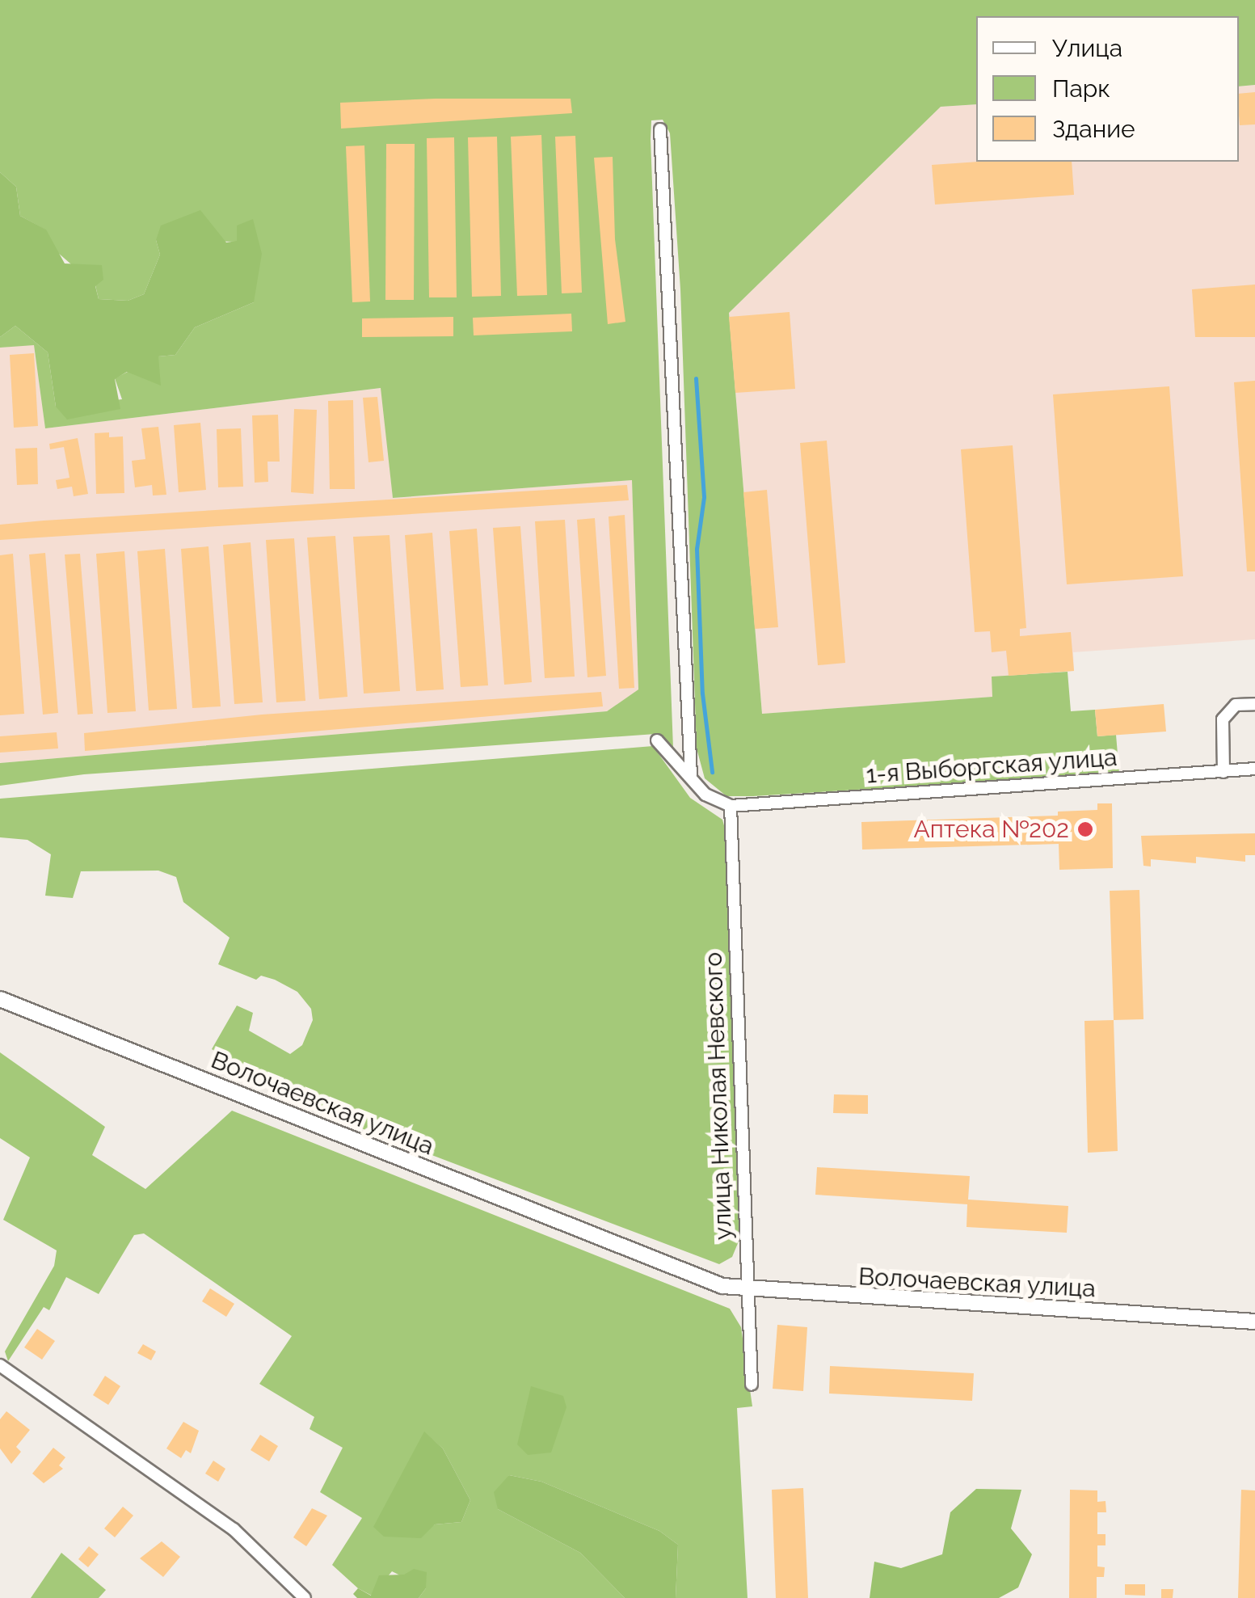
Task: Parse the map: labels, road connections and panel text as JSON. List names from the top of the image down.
{
  "streets": {
    "street": ["1-я Выборгская улица", "улица Николая Невского", "Волочаевская улица"]
  },
  "crossings": [
    ["1-я Выборгская улица", "улица Николая Невского"],
    ["улица Николая Невского", "Волочаевская улица"]
  ],
  "places": ["Аптека №202"],
  "legend": ["Улица", "Парк", "Здание"]
}
